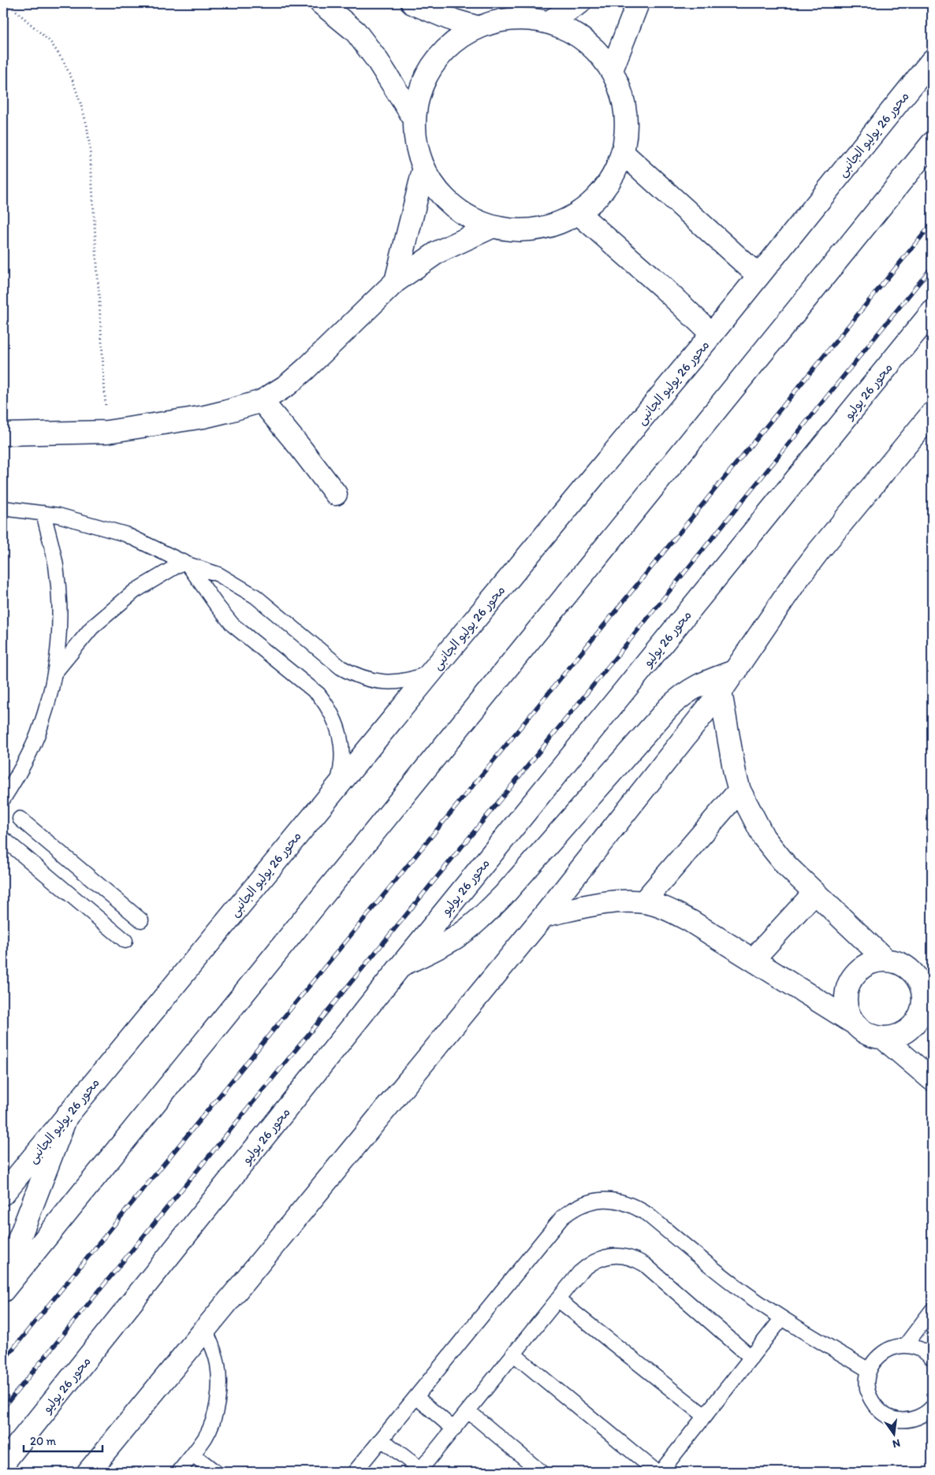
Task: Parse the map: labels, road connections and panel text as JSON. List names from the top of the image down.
{
  "streets": {
    "main road": ["محور 26 يوليو الجانبى", "محور 26 يوليو"]
  },
  "scale_bar": "20 m",
  "north": "bottom"
}
